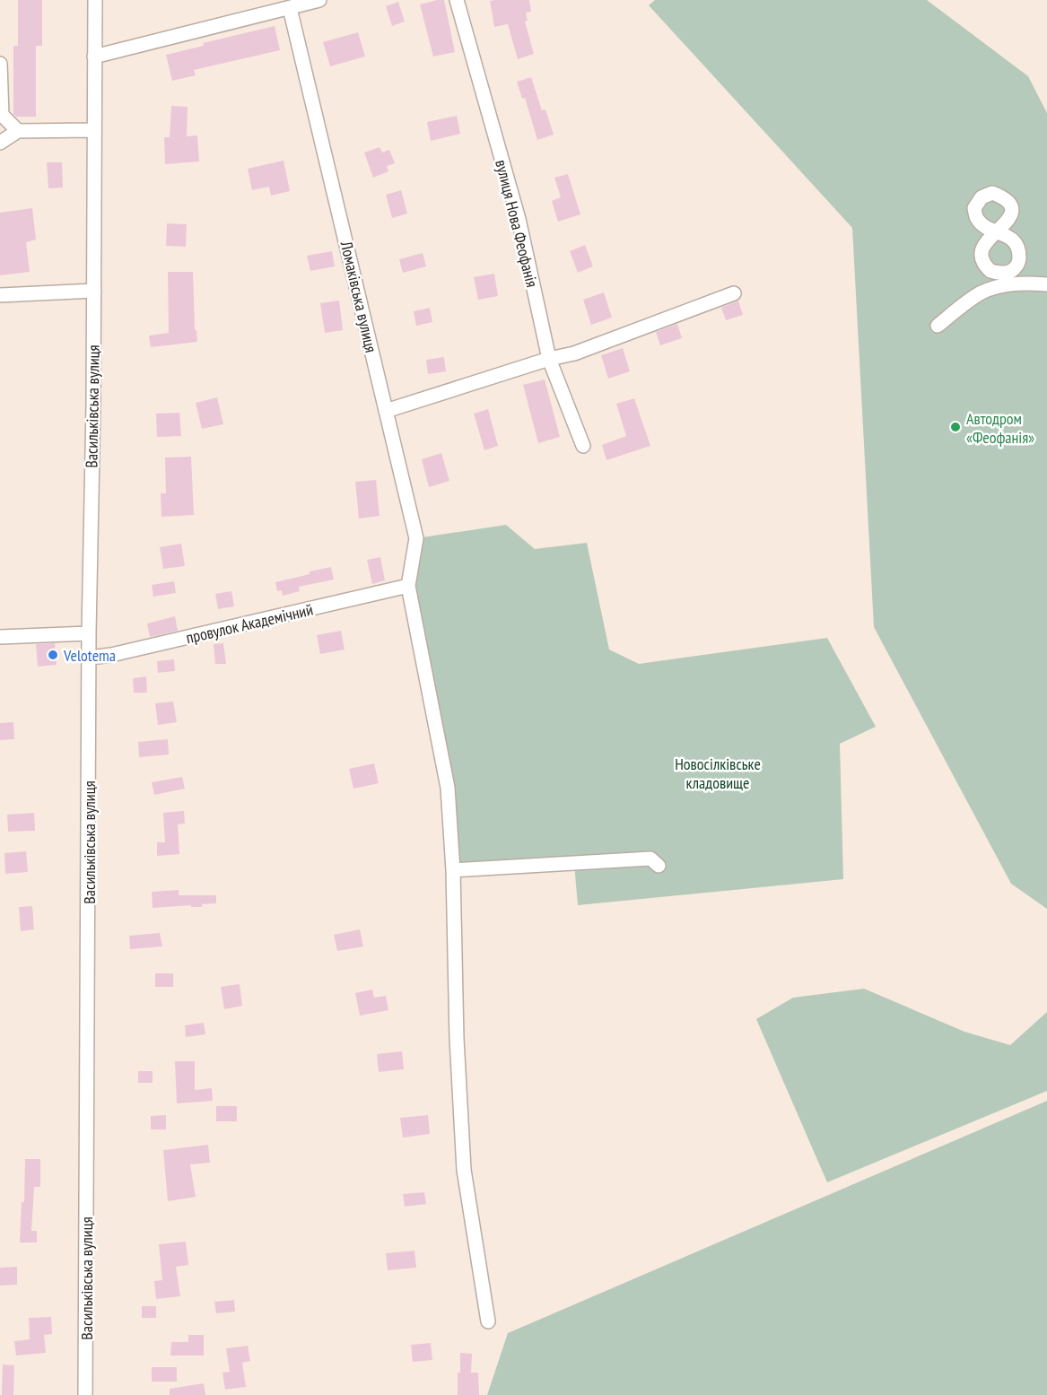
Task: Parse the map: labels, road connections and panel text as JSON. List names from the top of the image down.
{
  "streets": {
    "street": [
      "вулиця Нова Феофанія",
      "Ломаківська вулиця",
      "Васильківська вулиця",
      "провулок Академічний"
    ]
  },
  "crossings": [
    ["Ломаківська вулиця", "провулок Академічний"],
    ["Васильківська вулиця", "провулок Академічний"]
  ],
  "parks": ["Новосілківське кладовище"],
  "places": ["Автодром «Феофанія»", "Velotema"]
}
